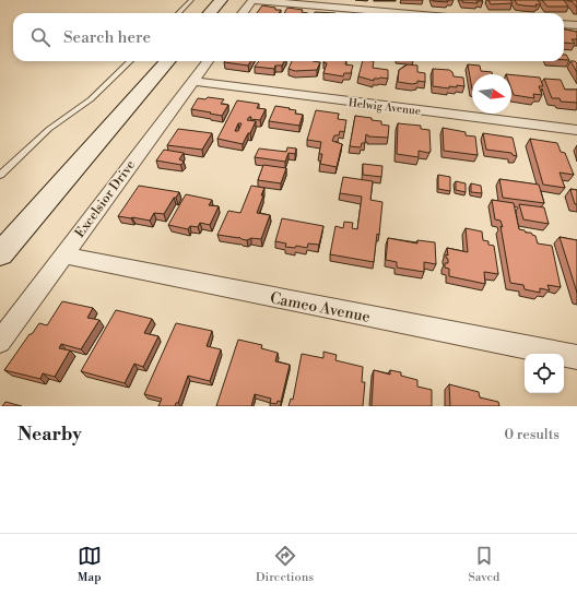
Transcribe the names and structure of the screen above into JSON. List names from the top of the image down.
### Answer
{
  "streets": {
    "street": ["Helwig Avenue", "Excelsior Drive", "Cameo Avenue"]
  },
  "crossings": [
    ["Helwig Avenue", "Excelsior Drive"],
    ["Excelsior Drive", "Cameo Avenue"]
  ],
  "north": "right",
  "page": {
    "search": "Search here",
    "heading": ["Nearby", "0 results"],
    "nav": ["Map", "Directions", "Saved"]
  }
}
